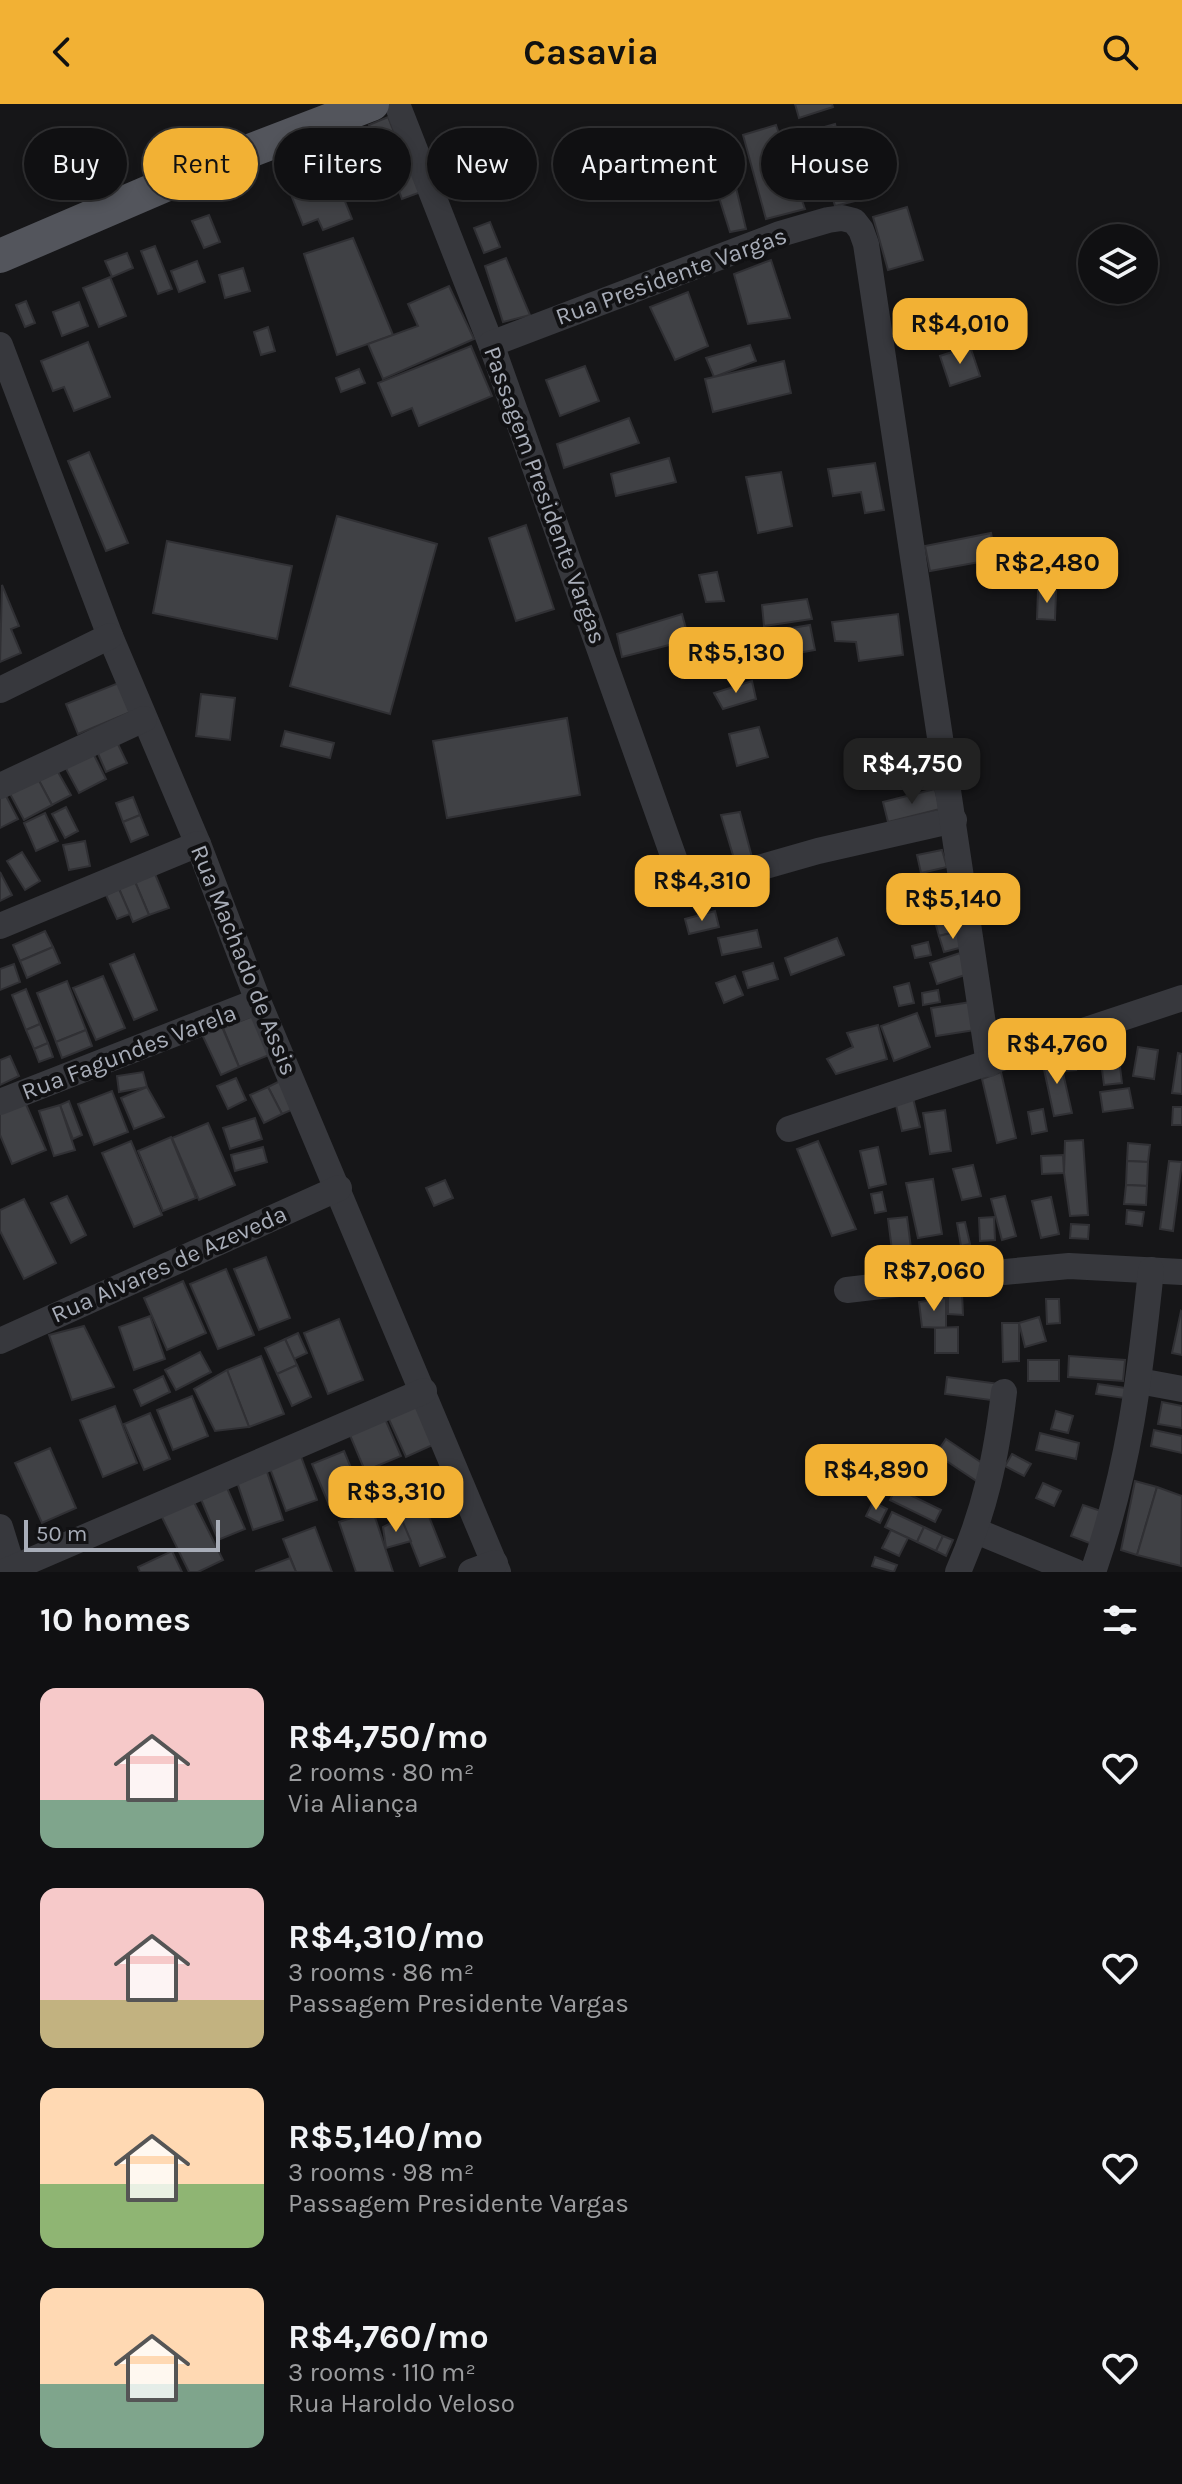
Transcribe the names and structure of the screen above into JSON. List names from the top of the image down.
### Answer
{
  "streets": {
    "street": [
      "Rua Presidente Vargas",
      "Passagem Presidente Vargas",
      "Rua Machado de Assis",
      "Rua Fagundes Varela",
      "Rua Alvares de Azeveda"
    ]
  },
  "crossings": [
    ["Rua Presidente Vargas", "Passagem Presidente Vargas"],
    ["Rua Machado de Assis", "Rua Fagundes Varela"],
    ["Rua Machado de Assis", "Rua Alvares de Azeveda"]
  ],
  "scale_bar": "50 m",
  "page": {
    "header": "Casavia",
    "chip": [
      "Buy",
      "Rent",
      "Filters",
      "New",
      "Apartment",
      "House"
    ],
    "price": [
      "R$4,010",
      "R$2,480",
      "R$5,130",
      "R$4,750",
      "R$4,310",
      "R$5,140",
      "R$4,760",
      "R$7,060",
      "R$4,890",
      "R$3,310"
    ],
    "scale": "50 m",
    "heading": "10 homes",
    "list": [
      {
        "name": "R$4,750/mo",
        "note": "2 rooms · 80 m² · Via Aliança"
      },
      {
        "name": "R$4,310/mo",
        "note": "3 rooms · 86 m² · Passagem Presidente Vargas"
      },
      {
        "name": "R$5,140/mo",
        "note": "3 rooms · 98 m² · Passagem Presidente Vargas"
      },
      {
        "name": "R$4,760/mo",
        "note": "3 rooms · 110 m² · Rua Haroldo Veloso"
      }
    ]
  }
}
